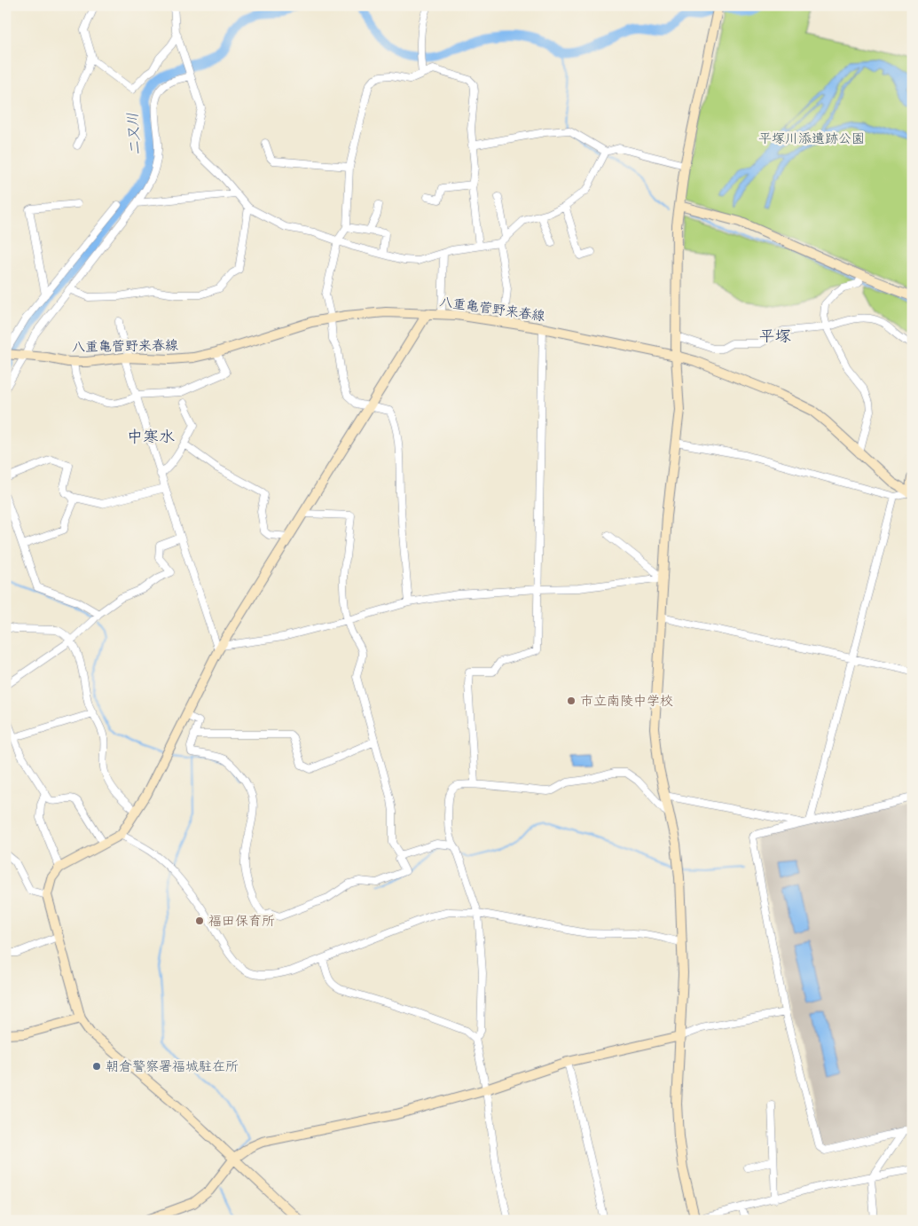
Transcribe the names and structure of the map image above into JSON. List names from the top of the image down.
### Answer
{
  "streets": {
    "street": ["八重亀菅野来春線"]
  },
  "districts": ["平塚", "中寒水"],
  "water": ["二又川"],
  "parks": ["平塚川添遺跡公園"],
  "places": ["市立南陵中学校", "福田保育所", "朝倉警察署福城駐在所"]
}
